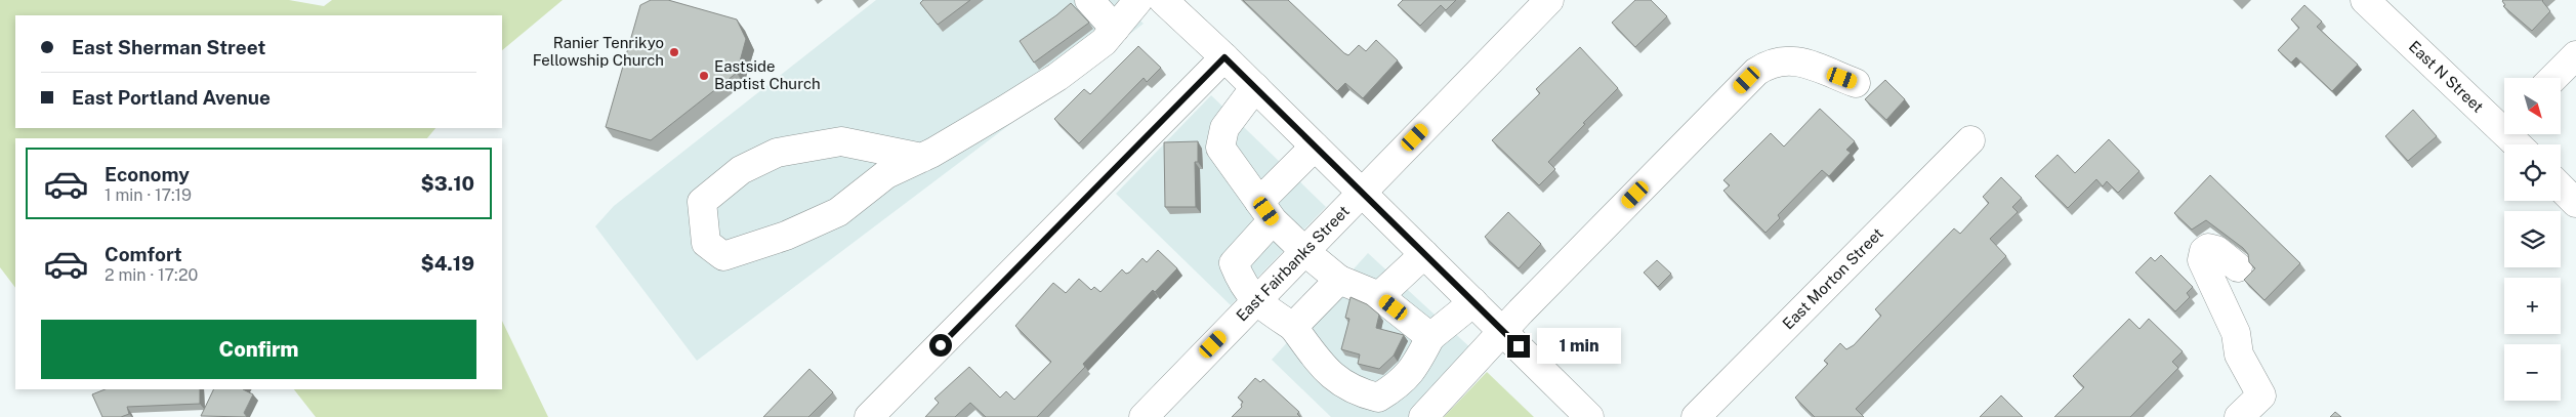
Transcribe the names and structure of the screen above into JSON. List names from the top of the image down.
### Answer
{
  "streets": {
    "street": ["East N Street", "East Fairbanks Street", "East Morton Street"]
  },
  "places": ["Ranier Tenrikyo Fellowship Church", "Eastside Baptist Church"],
  "north": "bottom right",
  "page": {
    "banner": ["East Sherman Street", "East Portland Avenue"],
    "map_buttons": ["+", "−"],
    "list": [
      {
        "name": "Economy",
        "note": "1 min · 17:19",
        "value": "$3.10"
      },
      {
        "name": "Comfort",
        "note": "2 min · 17:20",
        "value": "$4.19"
      }
    ],
    "buttons": "Confirm",
    "bubble": "1 min"
  }
}
